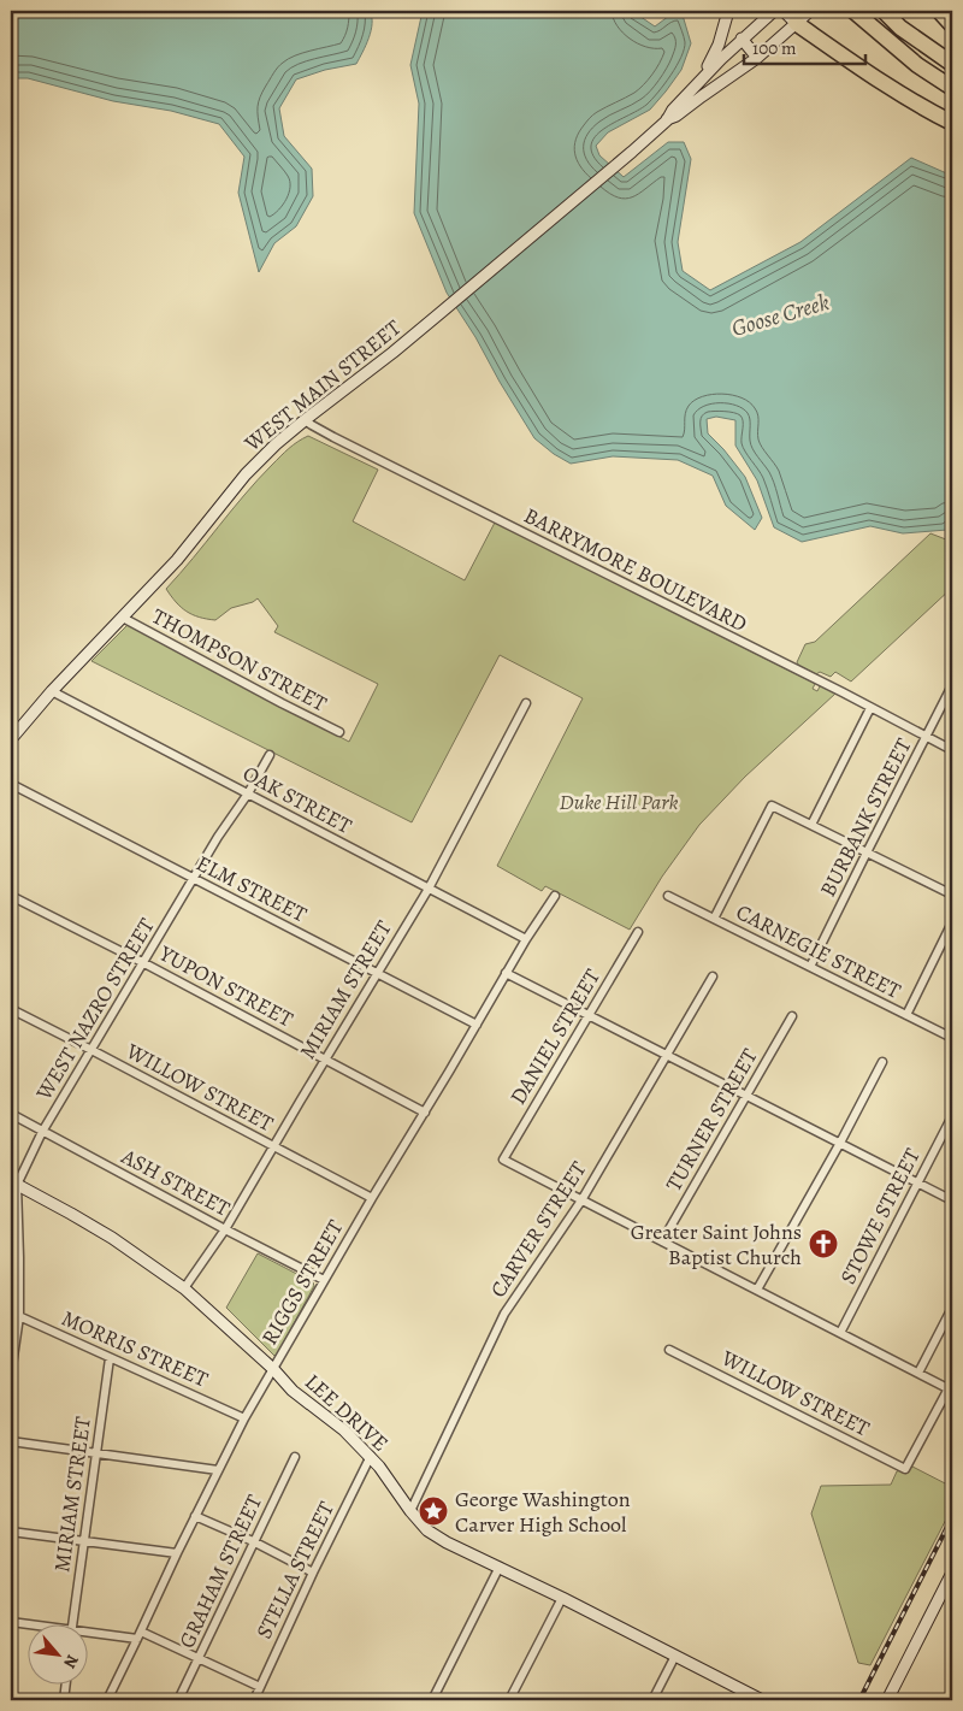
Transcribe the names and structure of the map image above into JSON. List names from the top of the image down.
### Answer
{
  "streets": {
    "main road": ["WEST MAIN STREET", "LEE DRIVE"],
    "street": [
      "BARRYMORE BOULEVARD",
      "THOMPSON STREET",
      "OAK STREET",
      "BURBANK STREET",
      "ELM STREET",
      "CARNEGIE STREET",
      "YUPON STREET",
      "MIRIAM STREET",
      "WEST NAZRO STREET",
      "DANIEL STREET",
      "WILLOW STREET",
      "TURNER STREET",
      "ASH STREET",
      "STOWE STREET",
      "CARVER STREET",
      "RIGGS STREET",
      "MORRIS STREET",
      "STELLA STREET",
      "GRAHAM STREET"
    ]
  },
  "crossings": [
    ["WEST MAIN STREET", "BARRYMORE BOULEVARD"],
    ["WEST MAIN STREET", "THOMPSON STREET"],
    ["WEST MAIN STREET", "OAK STREET"],
    ["BARRYMORE BOULEVARD", "BURBANK STREET"],
    ["OAK STREET", "MIRIAM STREET"],
    ["OAK STREET", "WEST NAZRO STREET"],
    ["OAK STREET", "RIGGS STREET"],
    ["BURBANK STREET", "CARNEGIE STREET"],
    ["ELM STREET", "MIRIAM STREET"],
    ["ELM STREET", "WEST NAZRO STREET"],
    ["ELM STREET", "RIGGS STREET"],
    ["YUPON STREET", "MIRIAM STREET"],
    ["YUPON STREET", "WEST NAZRO STREET"],
    ["YUPON STREET", "RIGGS STREET"],
    ["MIRIAM STREET", "WILLOW STREET"],
    ["MIRIAM STREET", "ASH STREET"],
    ["MIRIAM STREET", "MORRIS STREET"],
    ["MIRIAM STREET", "LEE DRIVE"],
    ["WEST NAZRO STREET", "WILLOW STREET"],
    ["WEST NAZRO STREET", "ASH STREET"],
    ["WEST NAZRO STREET", "MORRIS STREET"],
    ["WEST NAZRO STREET", "LEE DRIVE"],
    ["DANIEL STREET", "CARVER STREET"],
    ["WILLOW STREET", "RIGGS STREET"],
    ["ASH STREET", "RIGGS STREET"],
    ["CARVER STREET", "LEE DRIVE"],
    ["RIGGS STREET", "MORRIS STREET"],
    ["RIGGS STREET", "LEE DRIVE"],
    ["LEE DRIVE", "STELLA STREET"]
  ],
  "water": ["Goose Creek"],
  "parks": ["Duke Hill Park"],
  "places": {
    "church": ["Greater Saint Johns Baptist Church"],
    "place": ["George Washington Carver High School"]
  },
  "scale_bar": "100 m",
  "north": "bottom right"
}
